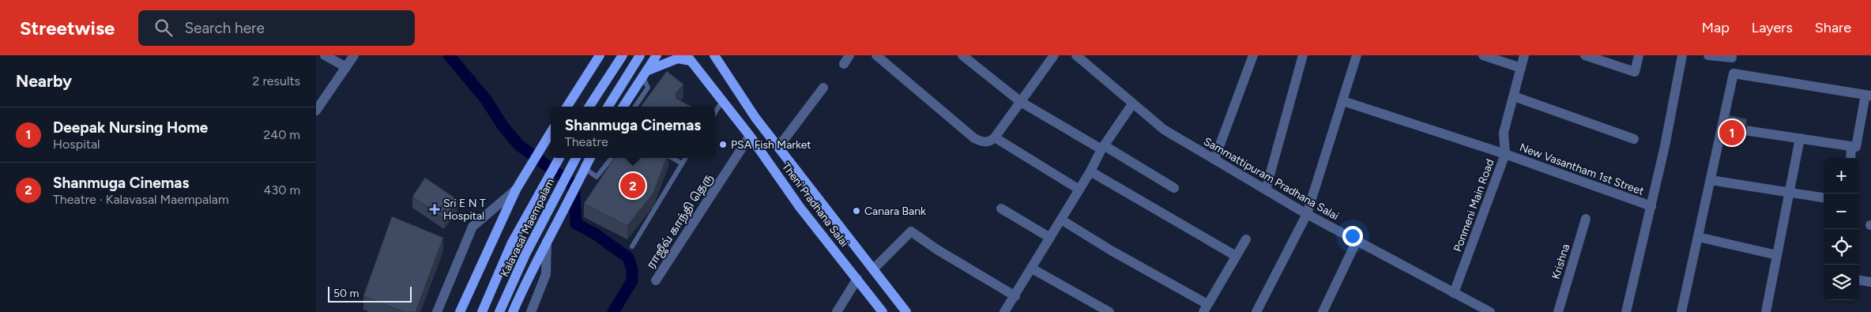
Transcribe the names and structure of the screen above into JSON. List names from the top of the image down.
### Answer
{
  "streets": {
    "main road": ["Theni Pradhana Salai", "Kalavasal Maempalam"],
    "street": [
      "New Vasantham 1st Street",
      "Sammattipuram Pradhana Salai",
      "Ponmeni Main Road",
      "ராஜீவ் காந்தி தெரு",
      "Krishna"
    ]
  },
  "crossings": [
    ["New Vasantham 1st Street", "Ponmeni Main Road"],
    ["Sammattipuram Pradhana Salai", "Ponmeni Main Road"],
    ["Theni Pradhana Salai", "ராஜீவ் காந்தி தெரு"]
  ],
  "places": {
    "other": ["PSA Fish Market", "Canara Bank"],
    "health": ["Sri E N T Hospital"]
  },
  "scale_bar": "50 m",
  "page": {
    "header": "Streetwise",
    "search": "Search here",
    "nav": ["Map", "Layers", "Share"],
    "heading": ["Nearby", "2 results"],
    "list": [
      {
        "mark": "1",
        "name": "Deepak Nursing Home",
        "note": "Hospital",
        "value": "240 m"
      },
      {
        "mark": "2",
        "name": "Shanmuga Cinemas",
        "note": "Theatre · Kalavasal Maempalam",
        "value": "430 m"
      }
    ],
    "popup": ["Shanmuga Cinemas", "Theatre"],
    "pins": ["1", "2"],
    "map_buttons": ["+", "−"],
    "scale": "50 m"
  }
}
